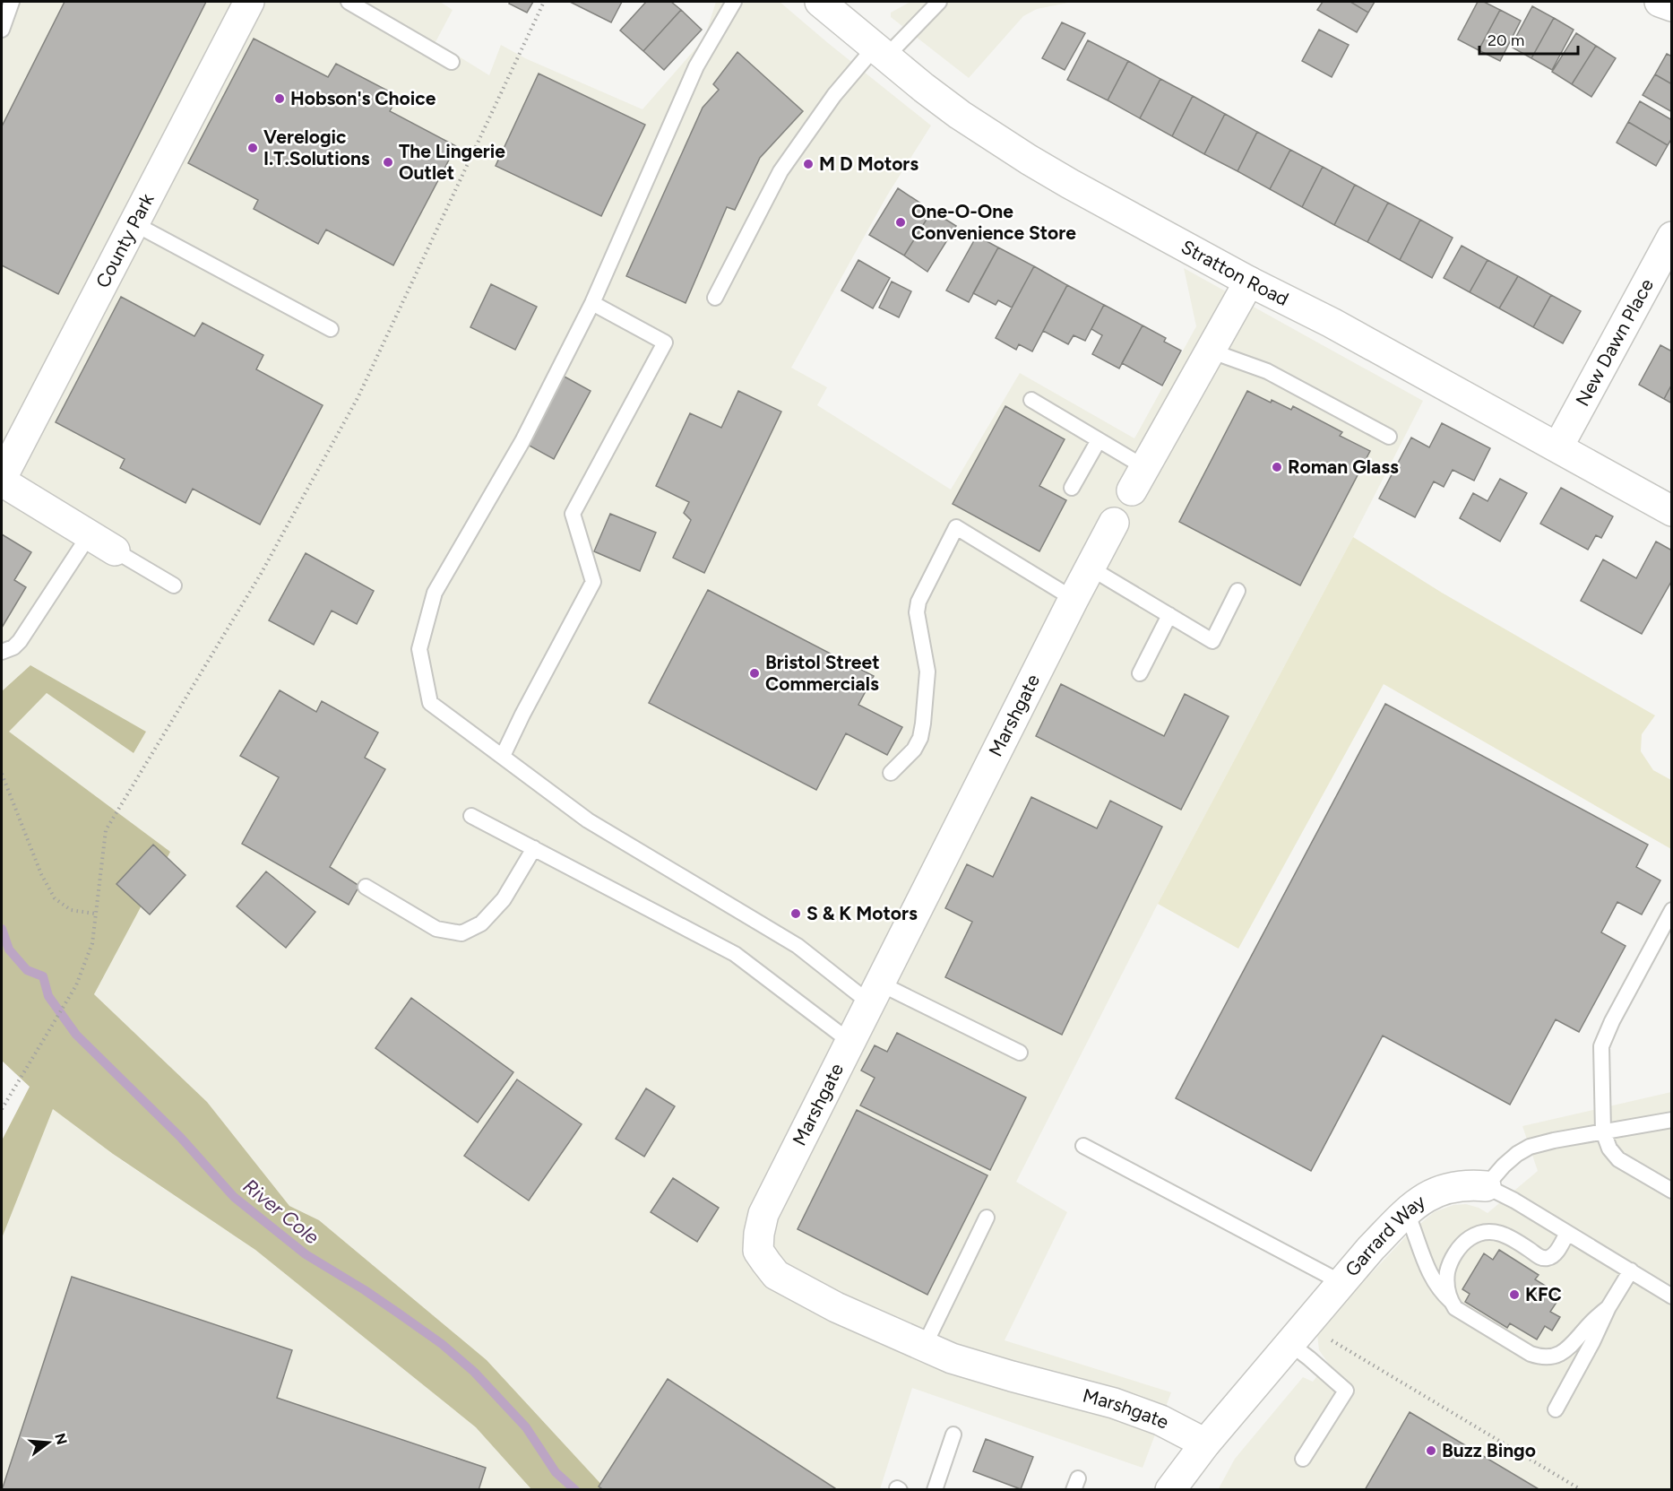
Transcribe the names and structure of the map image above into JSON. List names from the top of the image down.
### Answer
{
  "streets": {
    "street": [
      "County Park",
      "Stratton Road",
      "New Dawn Place",
      "Marshgate",
      "Garrard Way"
    ]
  },
  "crossings": [
    ["Stratton Road", "New Dawn Place"],
    ["Marshgate", "Garrard Way"]
  ],
  "water": ["River Cole"],
  "places": [
    "Hobson's Choice",
    "Verelogic I.T.Solutions",
    "The Lingerie Outlet",
    "M D Motors",
    "One-O-One Convenience Store",
    "Roman Glass",
    "Bristol Street Commercials",
    "S & K Motors",
    "KFC",
    "Buzz Bingo"
  ],
  "scale_bar": "20 m",
  "north": "right"
}
